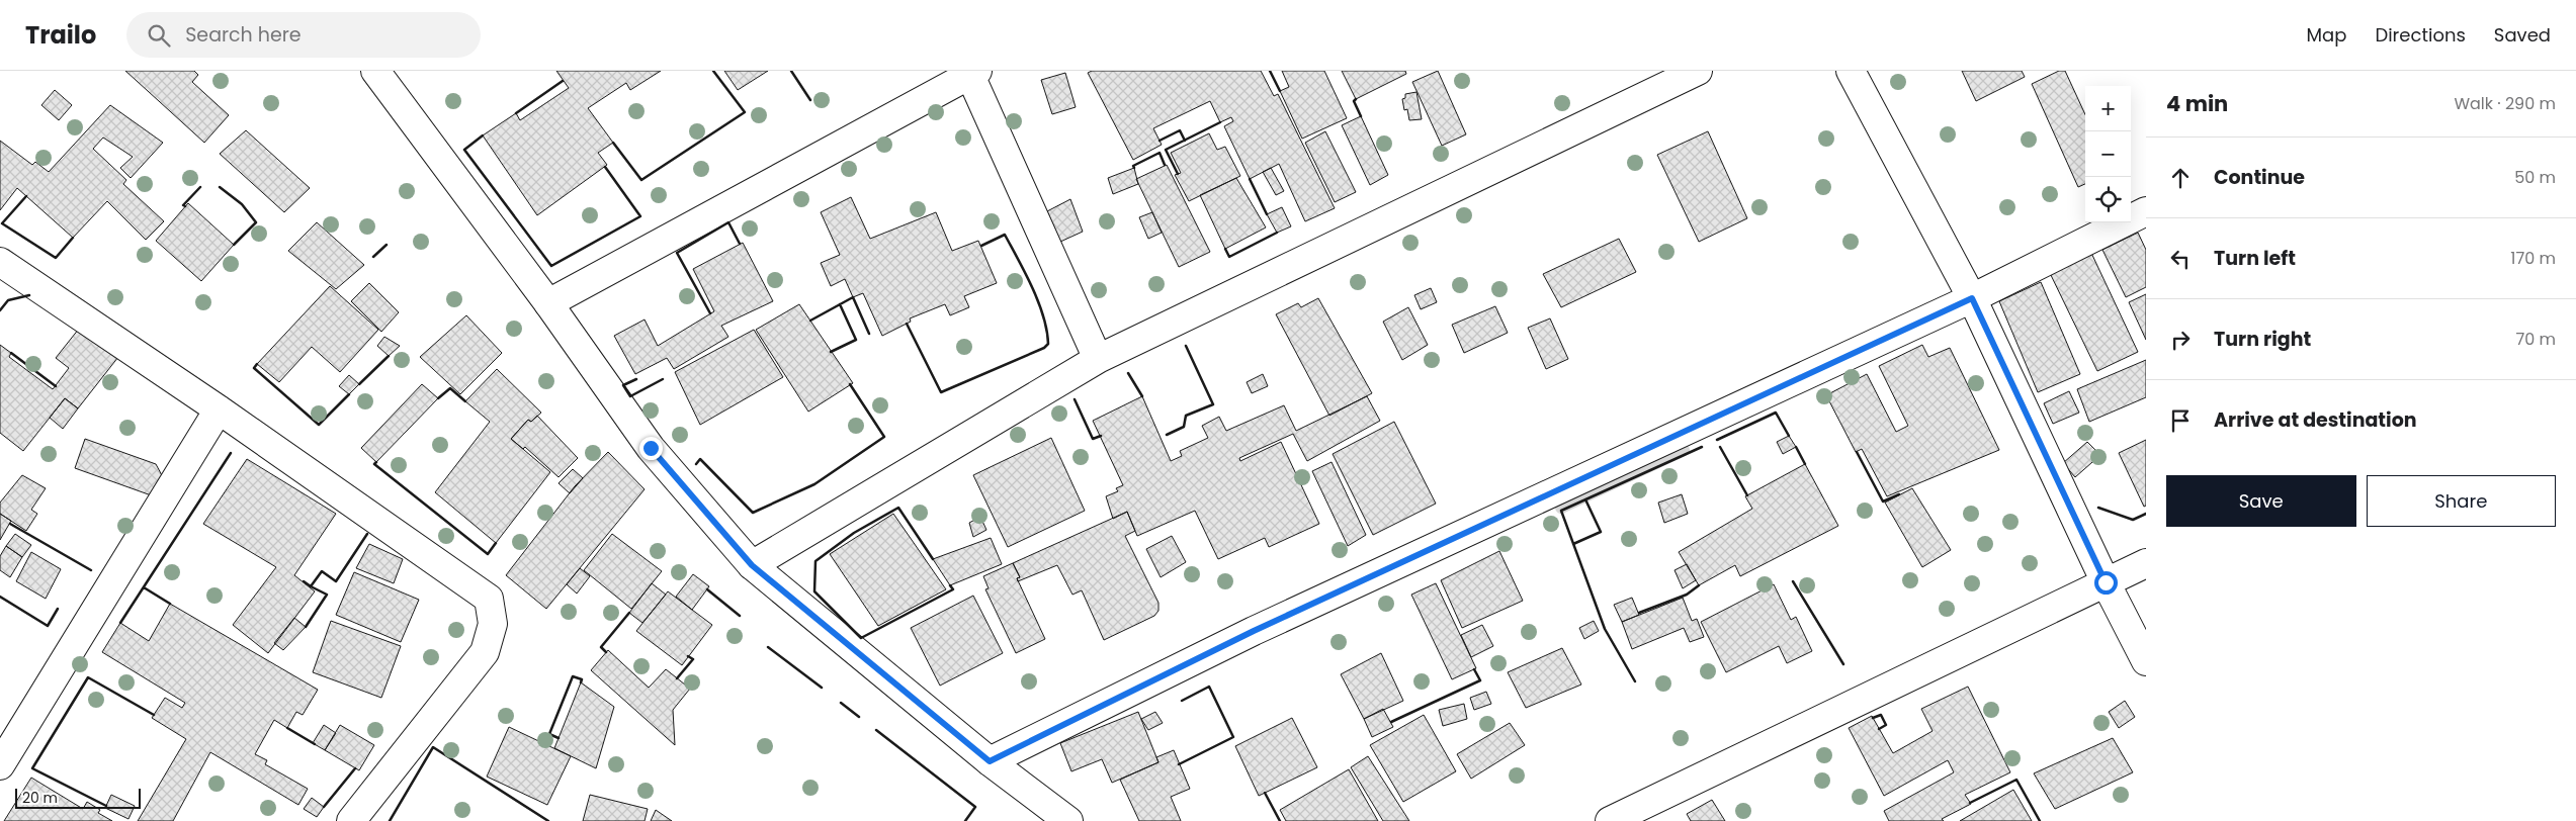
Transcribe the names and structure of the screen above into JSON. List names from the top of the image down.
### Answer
{
  "scale_bar": "20 m",
  "page": {
    "header": "Trailo",
    "search": "Search here",
    "nav": ["Map", "Directions", "Saved"],
    "heading": ["4 min", "Walk · 290 m"],
    "map_buttons": ["+", "−"],
    "list": [
      ["Continue", "50 m"],
      ["Turn left", "170 m"],
      ["Turn right", "70 m"],
      "Arrive at destination"
    ],
    "buttons": ["Save", "Share"],
    "scale": "20 m"
  }
}
